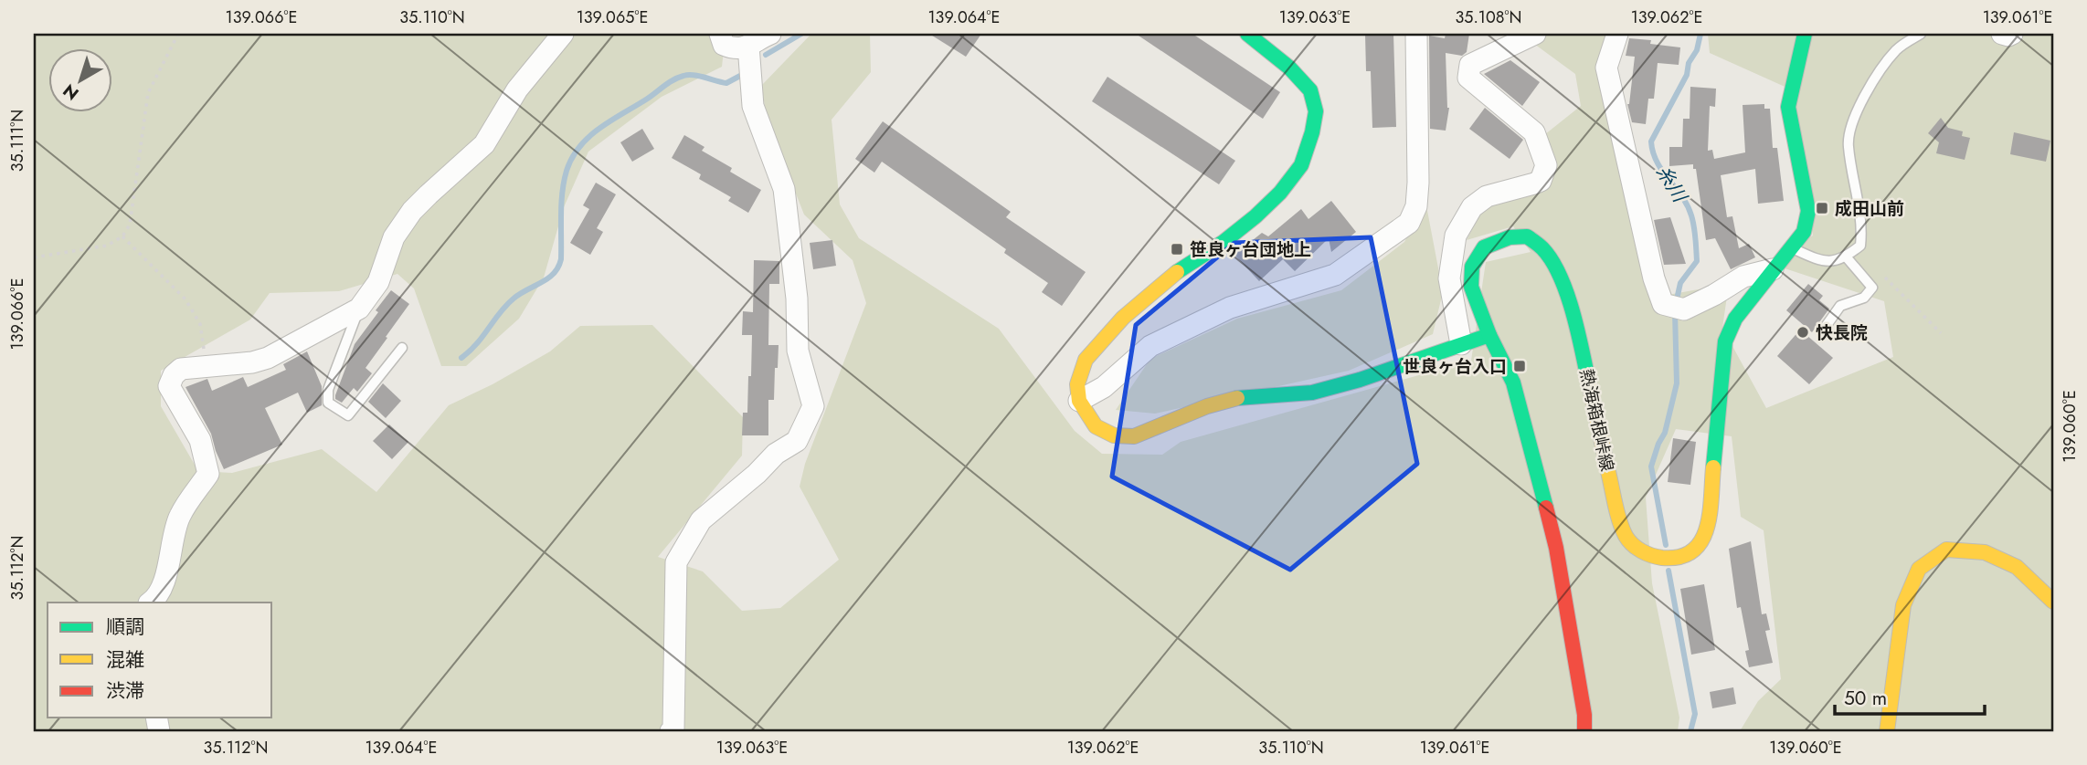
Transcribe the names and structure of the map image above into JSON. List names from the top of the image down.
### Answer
{
  "streets": {
    "main road": ["熱海箱根峠線"]
  },
  "water": ["糸川"],
  "places": {
    "transit": ["成田山前", "笹良ヶ台団地上", "世良ヶ台入口"],
    "other": ["快長院"]
  },
  "legend": ["順調", "混雑", "渋滞"],
  "scale_bar": "50 m",
  "north": "bottom left",
  "coordinates": [
    "139.066°E",
    "35.110°N",
    "139.065°E",
    "139.064°E",
    "139.063°E",
    "35.108°N",
    "139.062°E",
    "139.061°E",
    "35.111°N",
    "139.060°E",
    "35.112°N"
  ]
}
